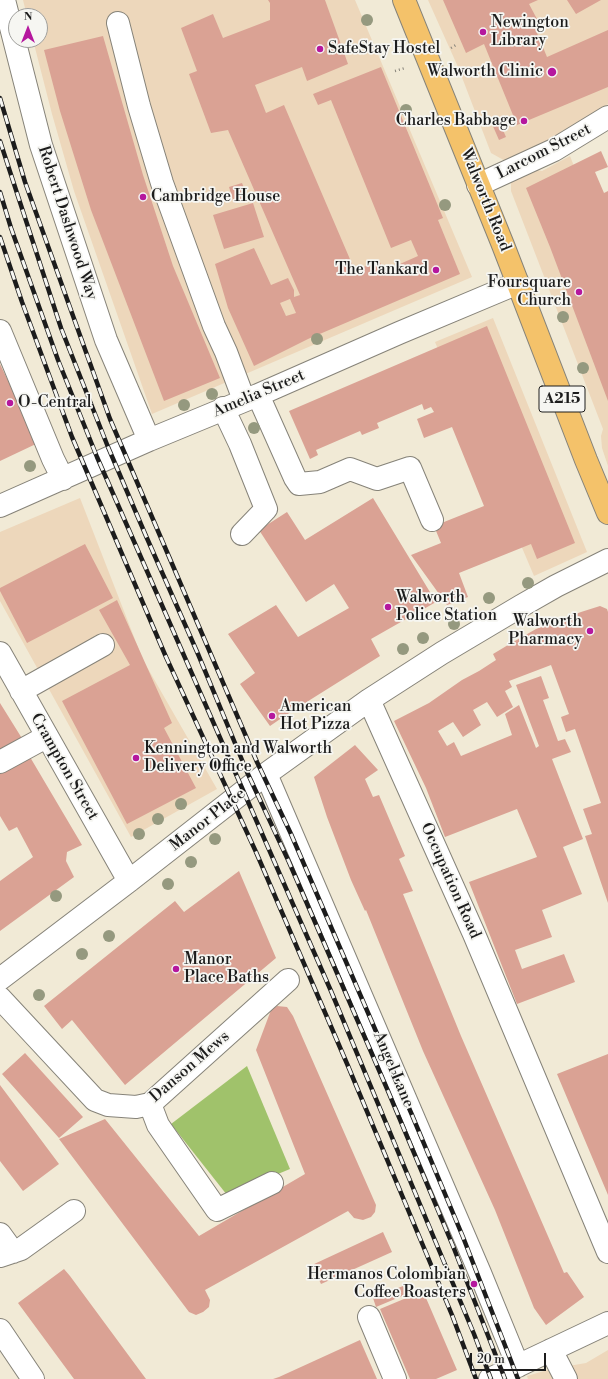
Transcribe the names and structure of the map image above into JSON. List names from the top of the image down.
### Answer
{
  "streets": {
    "main road": ["Walworth Road", "A215"],
    "street": [
      "Larcom Street",
      "Robert Dashwood Way",
      "Amelia Street",
      "Crampton Street",
      "Manor Place",
      "Occupation Road",
      "Danson Mews",
      "Angel Lane"
    ]
  },
  "crossings": [
    ["Larcom Street", "Walworth Road"],
    ["Walworth Road", "Amelia Street"],
    ["Robert Dashwood Way", "Amelia Street"],
    ["Crampton Street", "Manor Place"],
    ["Manor Place", "Occupation Road"],
    ["Manor Place", "Angel Lane"]
  ],
  "places": [
    "Newington Library",
    "SafeStay Hostel",
    "Walworth Clinic",
    "Charles Babbage",
    "Cambridge House",
    "The Tankard",
    "Foursquare Church",
    "O-Central",
    "Walworth Police Station",
    "Walworth Pharmacy",
    "American Hot Pizza",
    "Kennington and Walworth Delivery Office",
    "Manor Place Baths",
    "Hermanos Colombian Coffee Roasters"
  ],
  "scale_bar": "20 m",
  "north": "top"
}
